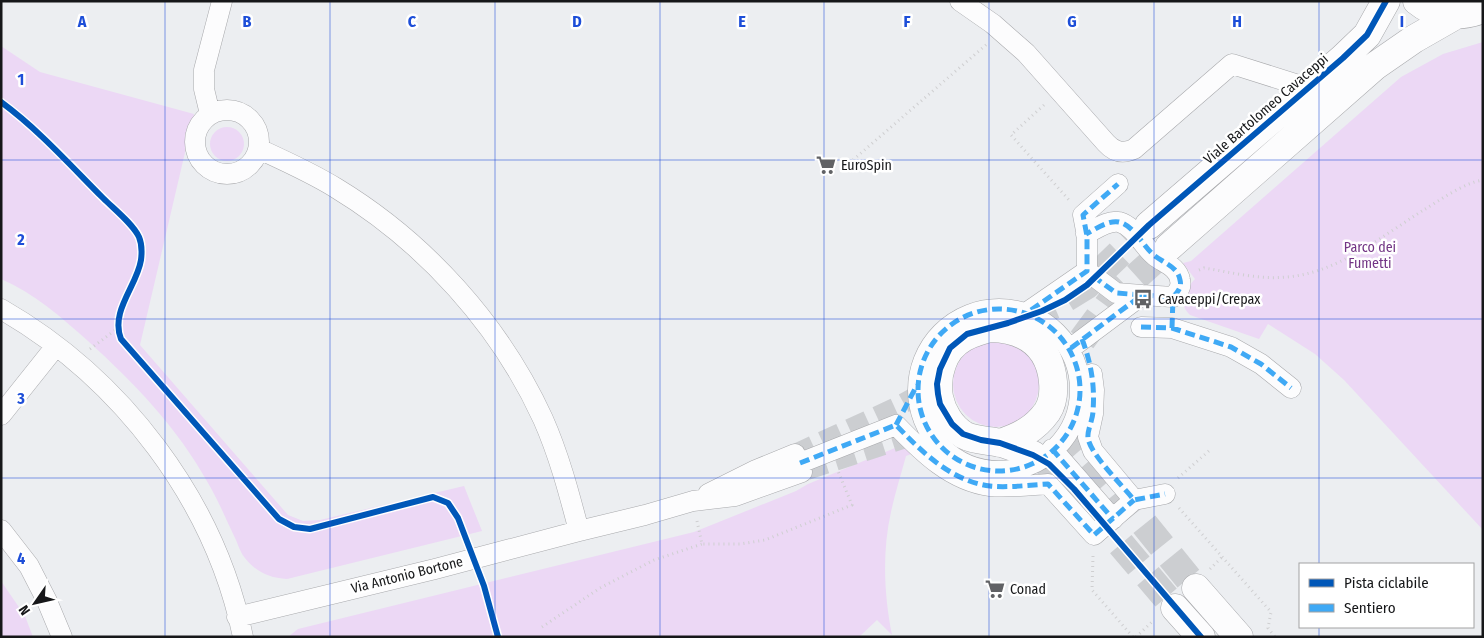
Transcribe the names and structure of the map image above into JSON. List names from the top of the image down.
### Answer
{
  "streets": {
    "street": ["Viale Bartolomeo Cavaceppi", "Via Antonio Bortone"]
  },
  "parks": ["Parco dei Fumetti"],
  "places": {
    "supermarket": ["EuroSpin", "Conad"],
    "bus stop": ["Cavaceppi/Crepax"]
  },
  "legend": ["Pista ciclabile", "Sentiero"],
  "north": "bottom left",
  "grid": {
    "columns": [
      "A",
      "B",
      "C",
      "D",
      "E",
      "F",
      "G",
      "H",
      "I"
    ],
    "rows": [
      "1",
      "2",
      "3",
      "4"
    ]
  }
}
